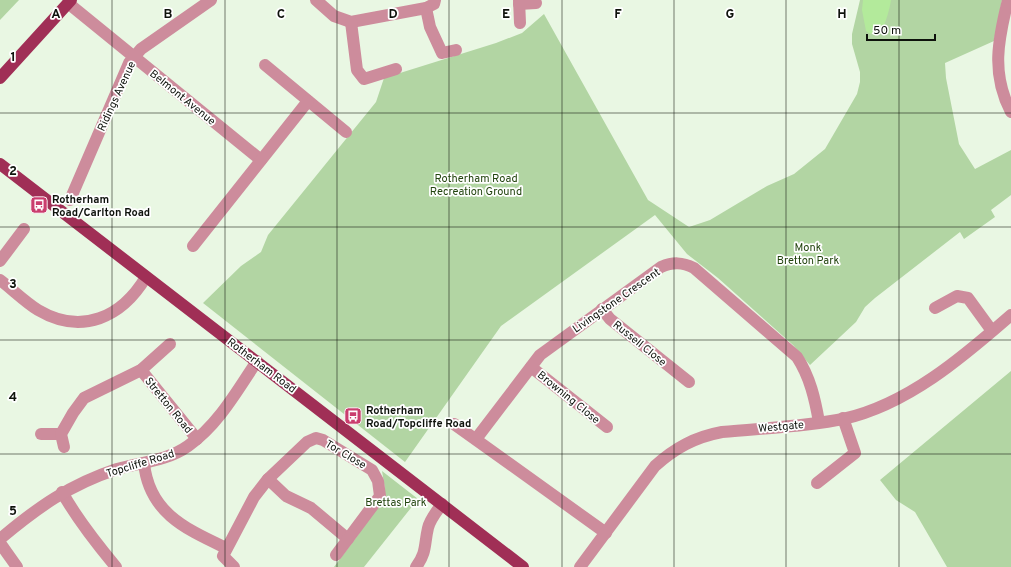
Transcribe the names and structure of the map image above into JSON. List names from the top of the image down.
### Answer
{
  "streets": {
    "main road": ["Rotherham Road"],
    "street": [
      "Ridings Avenue",
      "Belmont Avenue",
      "Livingstone Crescent",
      "Russell Close",
      "Browning Close",
      "Stretton Road",
      "Westgate",
      "Tor Close",
      "Topcliffe Road"
    ]
  },
  "crossings": [
    ["Ridings Avenue", "Belmont Avenue"],
    ["Livingstone Crescent", "Russell Close"],
    ["Livingstone Crescent", "Browning Close"],
    ["Livingstone Crescent", "Westgate"],
    ["Rotherham Road", "Topcliffe Road"],
    ["Stretton Road", "Topcliffe Road"]
  ],
  "parks": ["Rotherham Road Recreation Ground", "Monk Bretton Park", "Brettas Park"],
  "places": {
    "bus stop": ["Rotherham Road/Carlton Road", "Rotherham Road/Topcliffe Road"]
  },
  "scale_bar": "50 m",
  "grid": {
    "columns": [
      "A",
      "B",
      "C",
      "D",
      "E",
      "F",
      "G",
      "H"
    ],
    "rows": [
      "1",
      "2",
      "3",
      "4",
      "5"
    ]
  }
}
